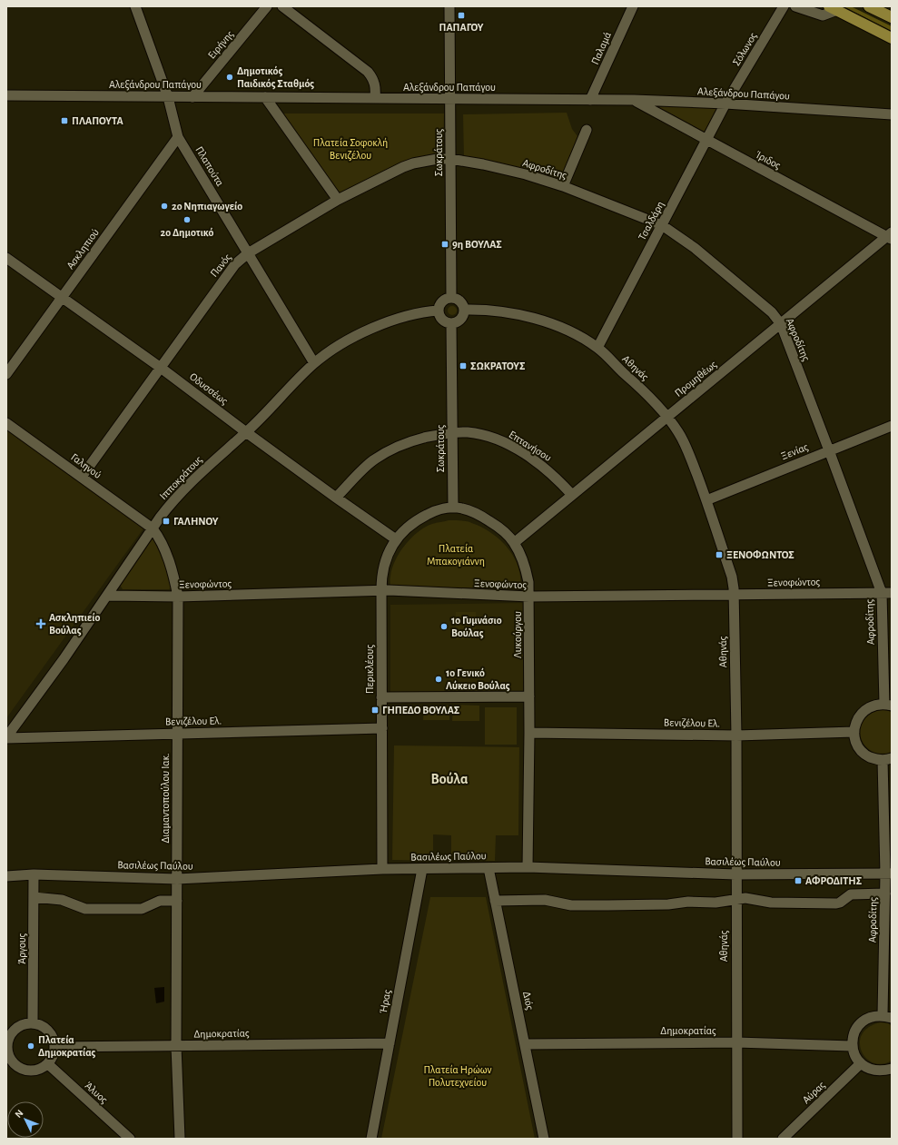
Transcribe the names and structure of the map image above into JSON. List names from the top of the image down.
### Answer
{
  "streets": {
    "street": [
      "Ειρήνης",
      "Παλαμά",
      "Σόλωνος",
      "Αλεξάνδρου Παπάγου",
      "Σωκράτους",
      "Ίριδος",
      "Πλαπούτα",
      "Αφροδίτης",
      "Τσαλδάρη",
      "Ασκληπιού",
      "Πανός",
      "Αθηνάς",
      "Προμηθέως",
      "Οδυσσέως",
      "Επτανήσου",
      "Ξενίας",
      "Γαληνού",
      "Ιπποκράτους",
      "Ξενοφώντος",
      "Λυκούργου",
      "Περικλέους",
      "Βενιζέλου Ελ.",
      "Διαμαντοπούλου Ιακ.",
      "Βασιλέως Παύλου",
      "Άργους",
      "Διός",
      "Ήρας",
      "Δημοκρατίας",
      "Άλυος",
      "Αύρας"
    ]
  },
  "crossings": [
    ["Ειρήνης", "Αλεξάνδρου Παπάγου"],
    ["Παλαμά", "Αλεξάνδρου Παπάγου"],
    ["Σόλωνος", "Αλεξάνδρου Παπάγου"],
    ["Σόλωνος", "Τσαλδάρη"],
    ["Αλεξάνδρου Παπάγου", "Σωκράτους"],
    ["Αλεξάνδρου Παπάγου", "Ίριδος"],
    ["Αλεξάνδρου Παπάγου", "Πλαπούτα"],
    ["Αλεξάνδρου Παπάγου", "Τσαλδάρη"],
    ["Σωκράτους", "Αφροδίτης"],
    ["Σωκράτους", "Πανός"],
    ["Σωκράτους", "Αθηνάς"],
    ["Σωκράτους", "Επτανήσου"],
    ["Σωκράτους", "Ιπποκράτους"],
    ["Σωκράτους", "Λυκούργου"],
    ["Σωκράτους", "Περικλέους"],
    ["Ίριδος", "Τσαλδάρη"],
    ["Ίριδος", "Προμηθέως"],
    ["Πλαπούτα", "Ασκληπιού"],
    ["Πλαπούτα", "Πανός"],
    ["Πλαπούτα", "Ιπποκράτους"],
    ["Αφροδίτης", "Τσαλδάρη"],
    ["Αφροδίτης", "Πανός"],
    ["Αφροδίτης", "Προμηθέως"],
    ["Αφροδίτης", "Ξενίας"],
    ["Αφροδίτης", "Ξενοφώντος"],
    ["Αφροδίτης", "Βασιλέως Παύλου"],
    ["Τσαλδάρη", "Αθηνάς"],
    ["Ασκληπιού", "Οδυσσέως"],
    ["Πανός", "Οδυσσέως"],
    ["Πανός", "Γαληνού"],
    ["Αθηνάς", "Προμηθέως"],
    ["Αθηνάς", "Ξενίας"],
    ["Αθηνάς", "Ιπποκράτους"],
    ["Αθηνάς", "Ξενοφώντος"],
    ["Αθηνάς", "Βενιζέλου Ελ."],
    ["Αθηνάς", "Βασιλέως Παύλου"],
    ["Αθηνάς", "Δημοκρατίας"],
    ["Προμηθέως", "Επτανήσου"],
    ["Προμηθέως", "Λυκούργου"],
    ["Οδυσσέως", "Επτανήσου"],
    ["Οδυσσέως", "Ιπποκράτους"],
    ["Οδυσσέως", "Περικλέους"],
    ["Γαληνού", "Ιπποκράτους"],
    ["Γαληνού", "Διαμαντοπούλου Ιακ."],
    ["Ιπποκράτους", "Ξενοφώντος"],
    ["Ιπποκράτους", "Βενιζέλου Ελ."],
    ["Ιπποκράτους", "Διαμαντοπούλου Ιακ."],
    ["Ξενοφώντος", "Λυκούργου"],
    ["Ξενοφώντος", "Περικλέους"],
    ["Ξενοφώντος", "Διαμαντοπούλου Ιακ."],
    ["Λυκούργου", "Περικλέους"],
    ["Λυκούργου", "Βενιζέλου Ελ."],
    ["Λυκούργου", "Βασιλέως Παύλου"],
    ["Περικλέους", "Βενιζέλου Ελ."],
    ["Περικλέους", "Βασιλέως Παύλου"],
    ["Βενιζέλου Ελ.", "Διαμαντοπούλου Ιακ."],
    ["Διαμαντοπούλου Ιακ.", "Βασιλέως Παύλου"],
    ["Διαμαντοπούλου Ιακ.", "Δημοκρατίας"],
    ["Βασιλέως Παύλου", "Άργους"],
    ["Βασιλέως Παύλου", "Διός"],
    ["Βασιλέως Παύλου", "Ήρας"],
    ["Άργους", "Δημοκρατίας"],
    ["Άργους", "Άλυος"],
    ["Διός", "Δημοκρατίας"],
    ["Ήρας", "Δημοκρατίας"],
    ["Δημοκρατίας", "Άλυος"]
  ],
  "districts": ["Βούλα"],
  "parks": ["Πλατεία Σοφοκλή Βενιζέλου", "Πλατεία Μπακογιάννη", "Πλατεία Ηρώων Πολυτεχνείου"],
  "places": {
    "transit": [
      "ΠΑΠΑΓΟΥ",
      "ΠΛΑΠΟΥΤΑ",
      "9η ΒΟΥΛΑΣ",
      "ΣΩΚΡΑΤΟΥΣ",
      "ΓΑΛΗΝΟΥ",
      "ΞΕΝΟΦΩΝΤΟΣ",
      "ΓΗΠΕΔΟ ΒΟΥΛΑΣ",
      "ΑΦΡΟΔΙΤΗΣ"
    ],
    "other": [
      "Δημοτικός Παιδικός Σταθμός",
      "2ο Νηπιαγωγείο",
      "2ο Δημοτικό",
      "1ο Γυμνάσιο Βούλας",
      "1ο Γενικό Λύκειο Βούλας",
      "Πλατεία Δημοκρατίας"
    ],
    "health": ["Ασκληπιείο Βούλας"]
  },
  "north": "top left"
}
